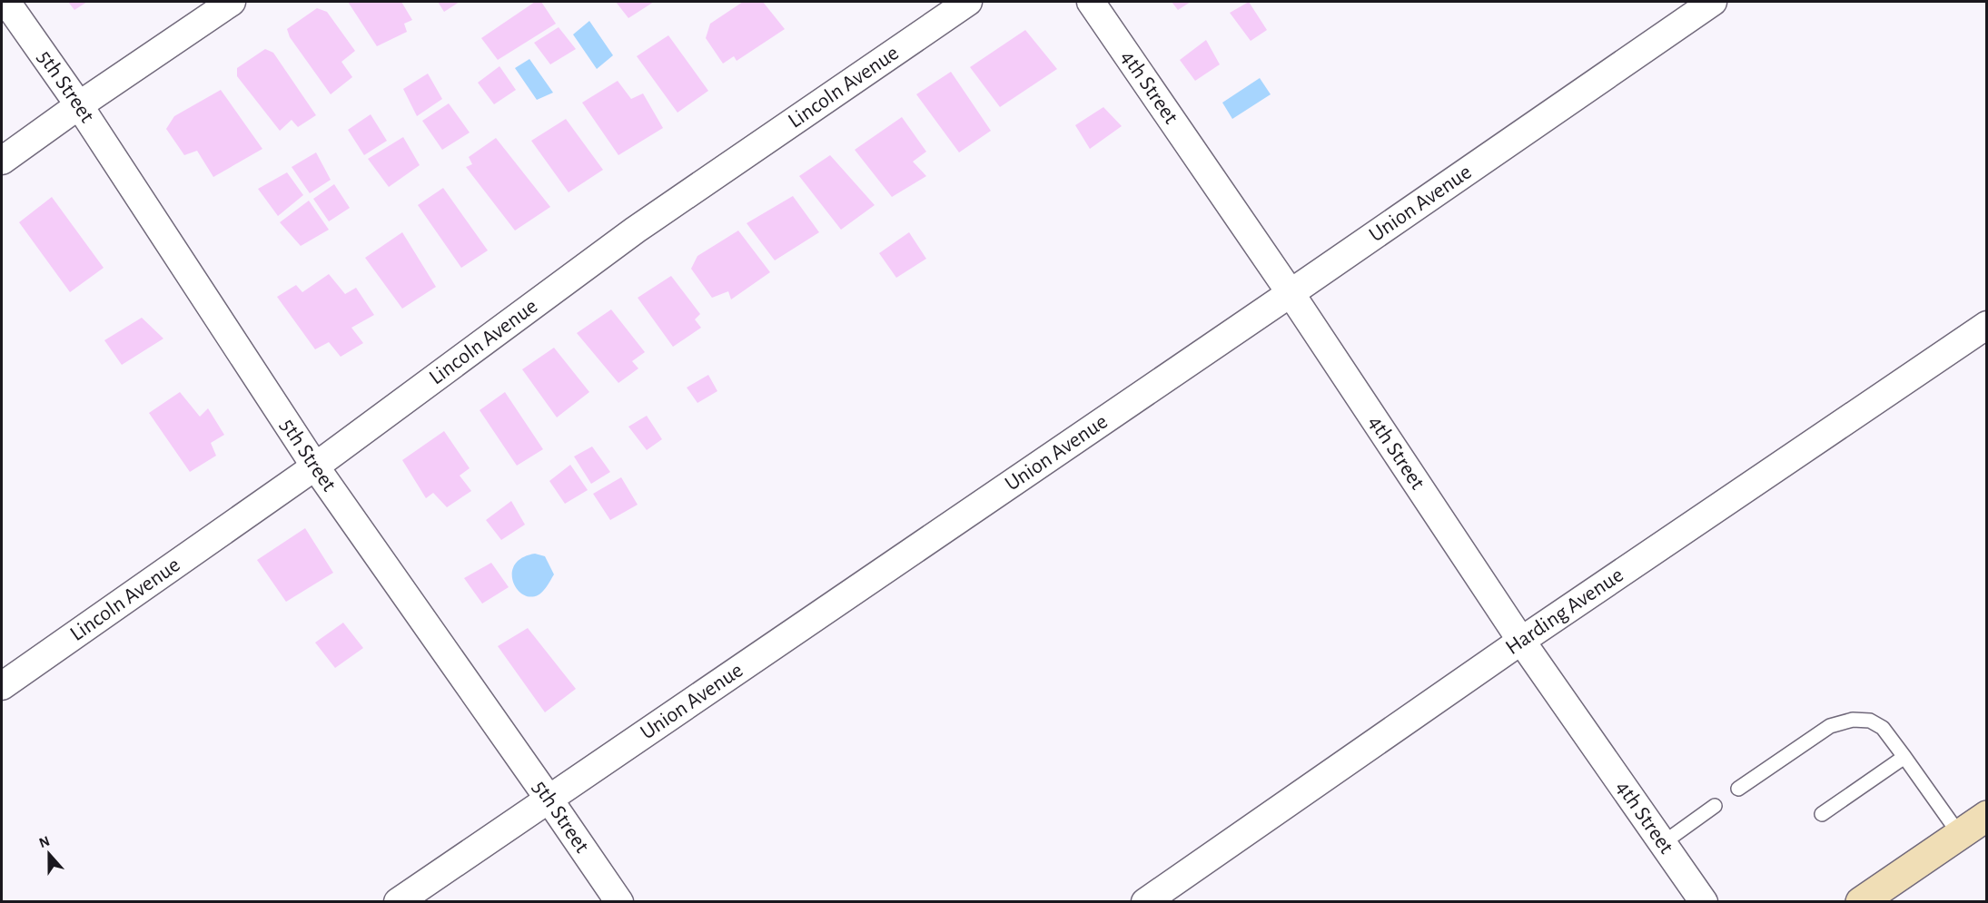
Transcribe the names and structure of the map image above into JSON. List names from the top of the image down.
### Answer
{
  "streets": {
    "street": [
      "5th Street",
      "Lincoln Avenue",
      "4th Street",
      "Union Avenue",
      "Harding Avenue"
    ]
  },
  "crossings": [
    ["5th Street", "Lincoln Avenue"],
    ["5th Street", "Union Avenue"],
    ["4th Street", "Union Avenue"],
    ["4th Street", "Harding Avenue"]
  ],
  "north": "top"
}
